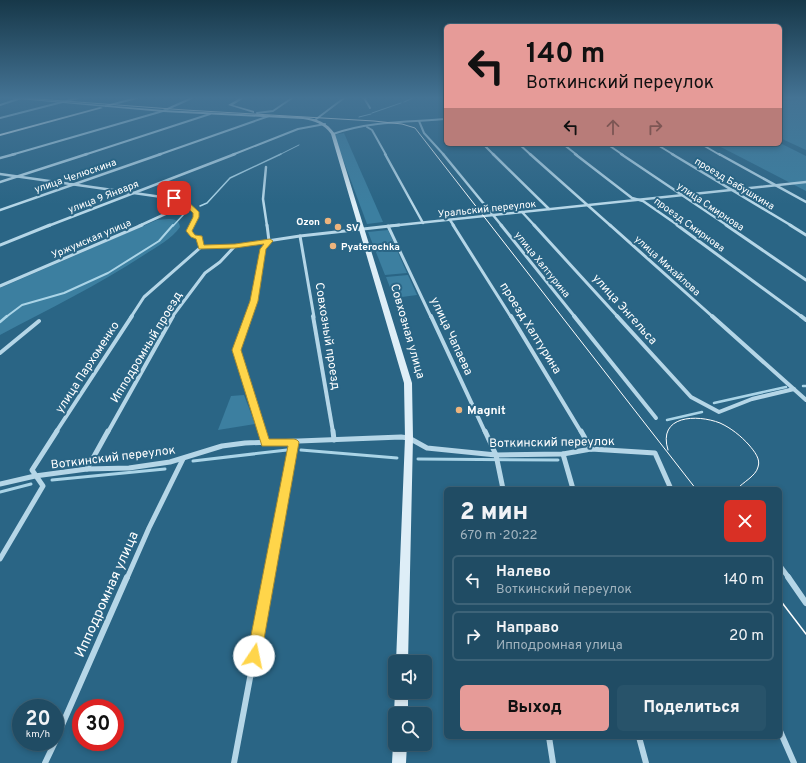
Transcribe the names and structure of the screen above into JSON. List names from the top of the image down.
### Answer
{
  "streets": {
    "street": [
      "улица Челюскина",
      "проезд Бабушкина",
      "улица 9 Января",
      "улица Смирнова",
      "Уральский переулок",
      "проезд Смирнова",
      "Уржумская улица",
      "улица Халтурина",
      "улица Михайлова",
      "улица Энгельса",
      "проезд Халтурина",
      "Совхозная улица",
      "Совхозный проезд",
      "улица Чапаева",
      "Ипподромный проезд",
      "улица Пархоменко",
      "Воткинский переулок",
      "Ипподромная улица"
    ]
  },
  "crossings": [
    ["проезд Бабушкина", "Уральский переулок"],
    ["улица Смирнова", "Уральский переулок"],
    ["Уральский переулок", "проезд Смирнова"],
    ["Уральский переулок", "улица Халтурина"],
    ["Уральский переулок", "улица Михайлова"],
    ["Уральский переулок", "улица Энгельса"],
    ["Уральский переулок", "проезд Халтурина"],
    ["Уральский переулок", "Совхозная улица"],
    ["Уральский переулок", "Совхозный проезд"],
    ["Уральский переулок", "улица Чапаева"],
    ["Уральский переулок", "Ипподромный проезд"],
    ["Уральский переулок", "улица Пархоменко"],
    ["улица Михайлова", "улица Энгельса"],
    ["проезд Халтурина", "Воткинский переулок"],
    ["Совхозная улица", "Воткинский переулок"],
    ["Совхозный проезд", "Воткинский переулок"],
    ["улица Чапаева", "Воткинский переулок"],
    ["Ипподромный проезд", "Воткинский переулок"],
    ["улица Пархоменко", "Воткинский переулок"],
    ["Воткинский переулок", "Ипподромная улица"]
  ],
  "places": [
    "Ozon",
    "SV",
    "Pyaterochka",
    "Magnit"
  ],
  "page": {
    "turn": ["140 m", "Воткинский переулок"],
    "heading": ["2 мин", "670 m · 20:22"],
    "list": [
      {
        "name": "Налево",
        "note": "Воткинский переулок",
        "value": "140 m"
      },
      {
        "name": "Направо",
        "note": "Ипподромная улица",
        "value": "20 m"
      }
    ],
    "buttons": ["Выход", "Поделиться"],
    "speed": "20 km/h",
    "limit": "30"
  }
}
